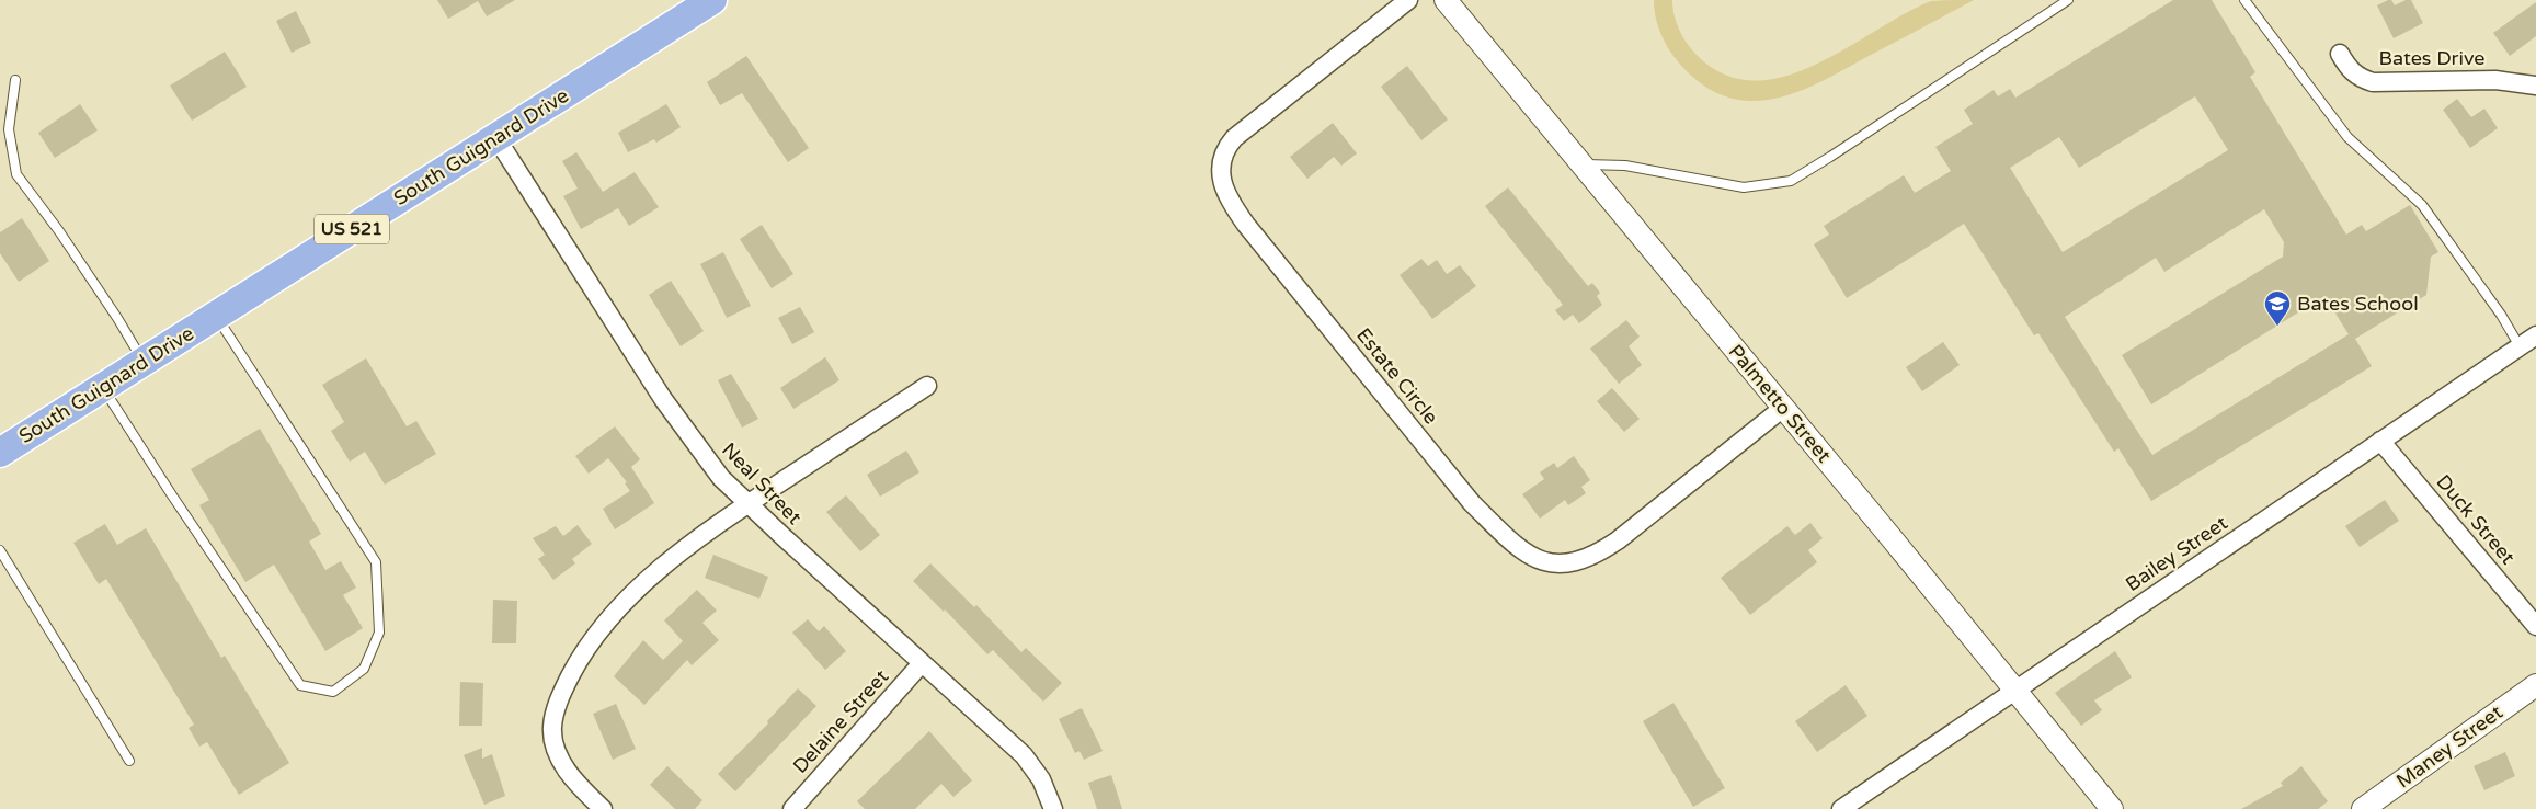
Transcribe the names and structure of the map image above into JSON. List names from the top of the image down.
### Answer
{
  "streets": {
    "highway": ["South Guignard Drive", "US 521"],
    "street": [
      "Bates Drive",
      "Estate Circle",
      "Palmetto Street",
      "Neal Street",
      "Duck Street",
      "Bailey Street",
      "Delaine Street",
      "Maney Street"
    ]
  },
  "crossings": [
    ["South Guignard Drive", "Neal Street"],
    ["Estate Circle", "Palmetto Street"],
    ["Palmetto Street", "Bailey Street"],
    ["Neal Street", "Delaine Street"],
    ["Duck Street", "Bailey Street"]
  ],
  "places": {
    "school or university": ["Bates School"]
  }
}
